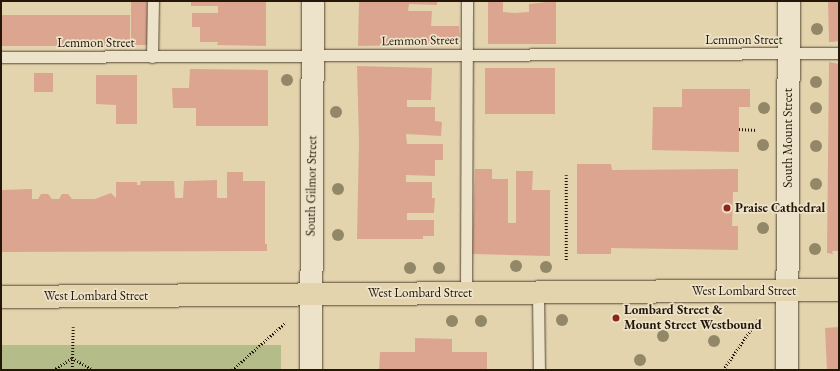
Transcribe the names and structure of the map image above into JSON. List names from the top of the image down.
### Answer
{
  "streets": {
    "main road": ["West Lombard Street"],
    "street": ["South Mount Street", "South Gilmor Street"],
    "lane": ["Lemmon Street"]
  },
  "crossings": [
    ["Lemmon Street", "South Mount Street"],
    ["Lemmon Street", "South Gilmor Street"],
    ["South Mount Street", "West Lombard Street"],
    ["South Gilmor Street", "West Lombard Street"]
  ],
  "places": ["Praise Cathedral", "Lombard Street & Mount Street Westbound"]
}
